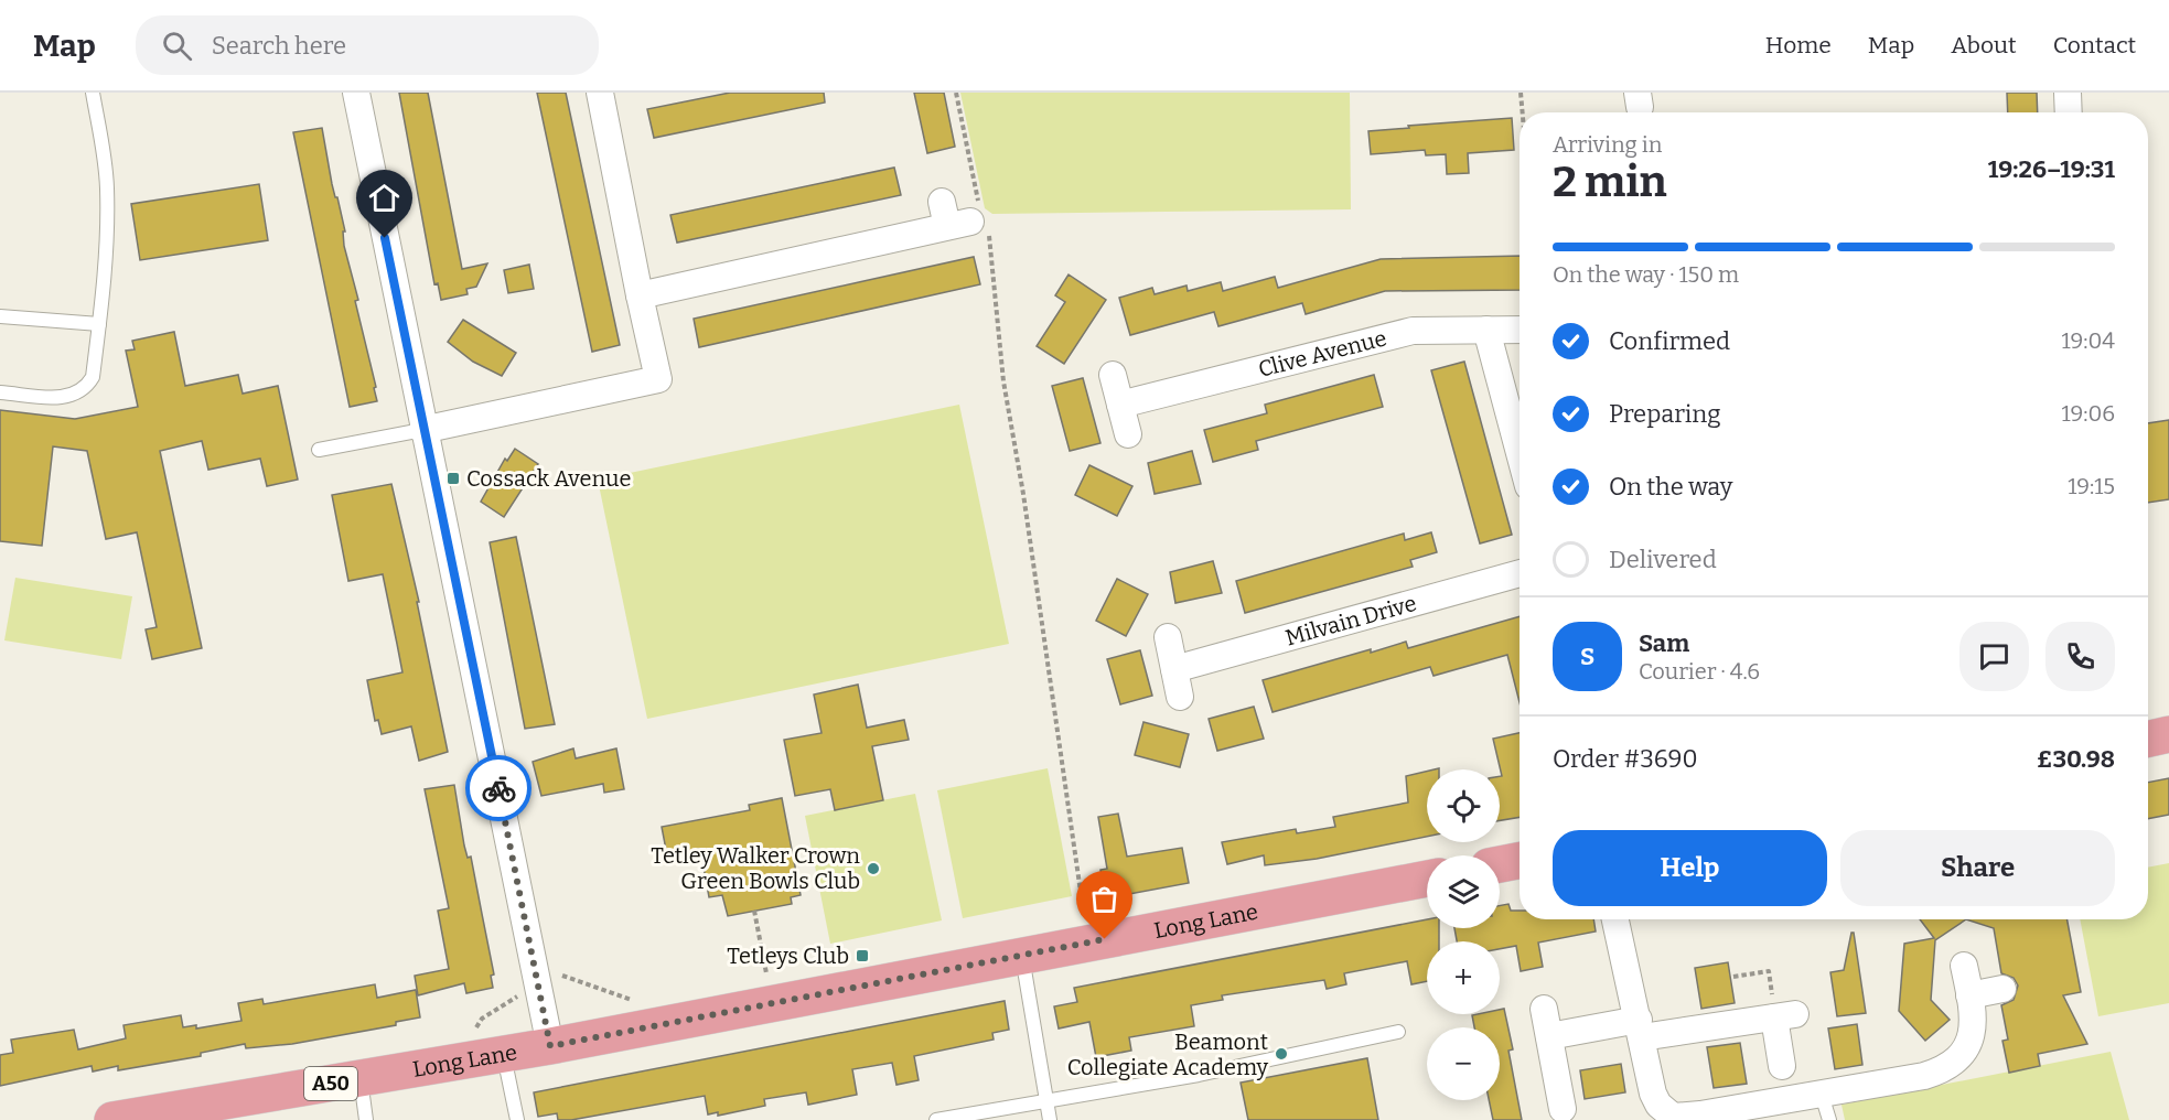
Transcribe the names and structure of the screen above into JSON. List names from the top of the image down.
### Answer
{
  "streets": {
    "main road": ["Long Lane", "A50"],
    "street": ["Clive Avenue", "Milvain Drive"]
  },
  "places": {
    "transit": ["Cossack Avenue", "Tetleys Club"],
    "other": ["Tetley Walker Crown Green Bowls Club", "Beamont Collegiate Academy"]
  },
  "page": {
    "header": "Map",
    "search": "Search here",
    "nav": [
      "Home",
      "Map",
      "About",
      "Contact"
    ],
    "heading": ["2 min", "Arriving in", "19:26–19:31"],
    "panel": [
      "Sam",
      "Courier · 4.6",
      "Order #3690",
      "£30.98"
    ],
    "bar": "On the way · 150 m",
    "list": [
      ["Confirmed", "19:04"],
      ["Preparing", "19:06"],
      ["On the way", "19:15"],
      "Delivered"
    ],
    "round": "S",
    "map_buttons": ["+", "−"],
    "buttons": ["Help", "Share"]
  }
}
